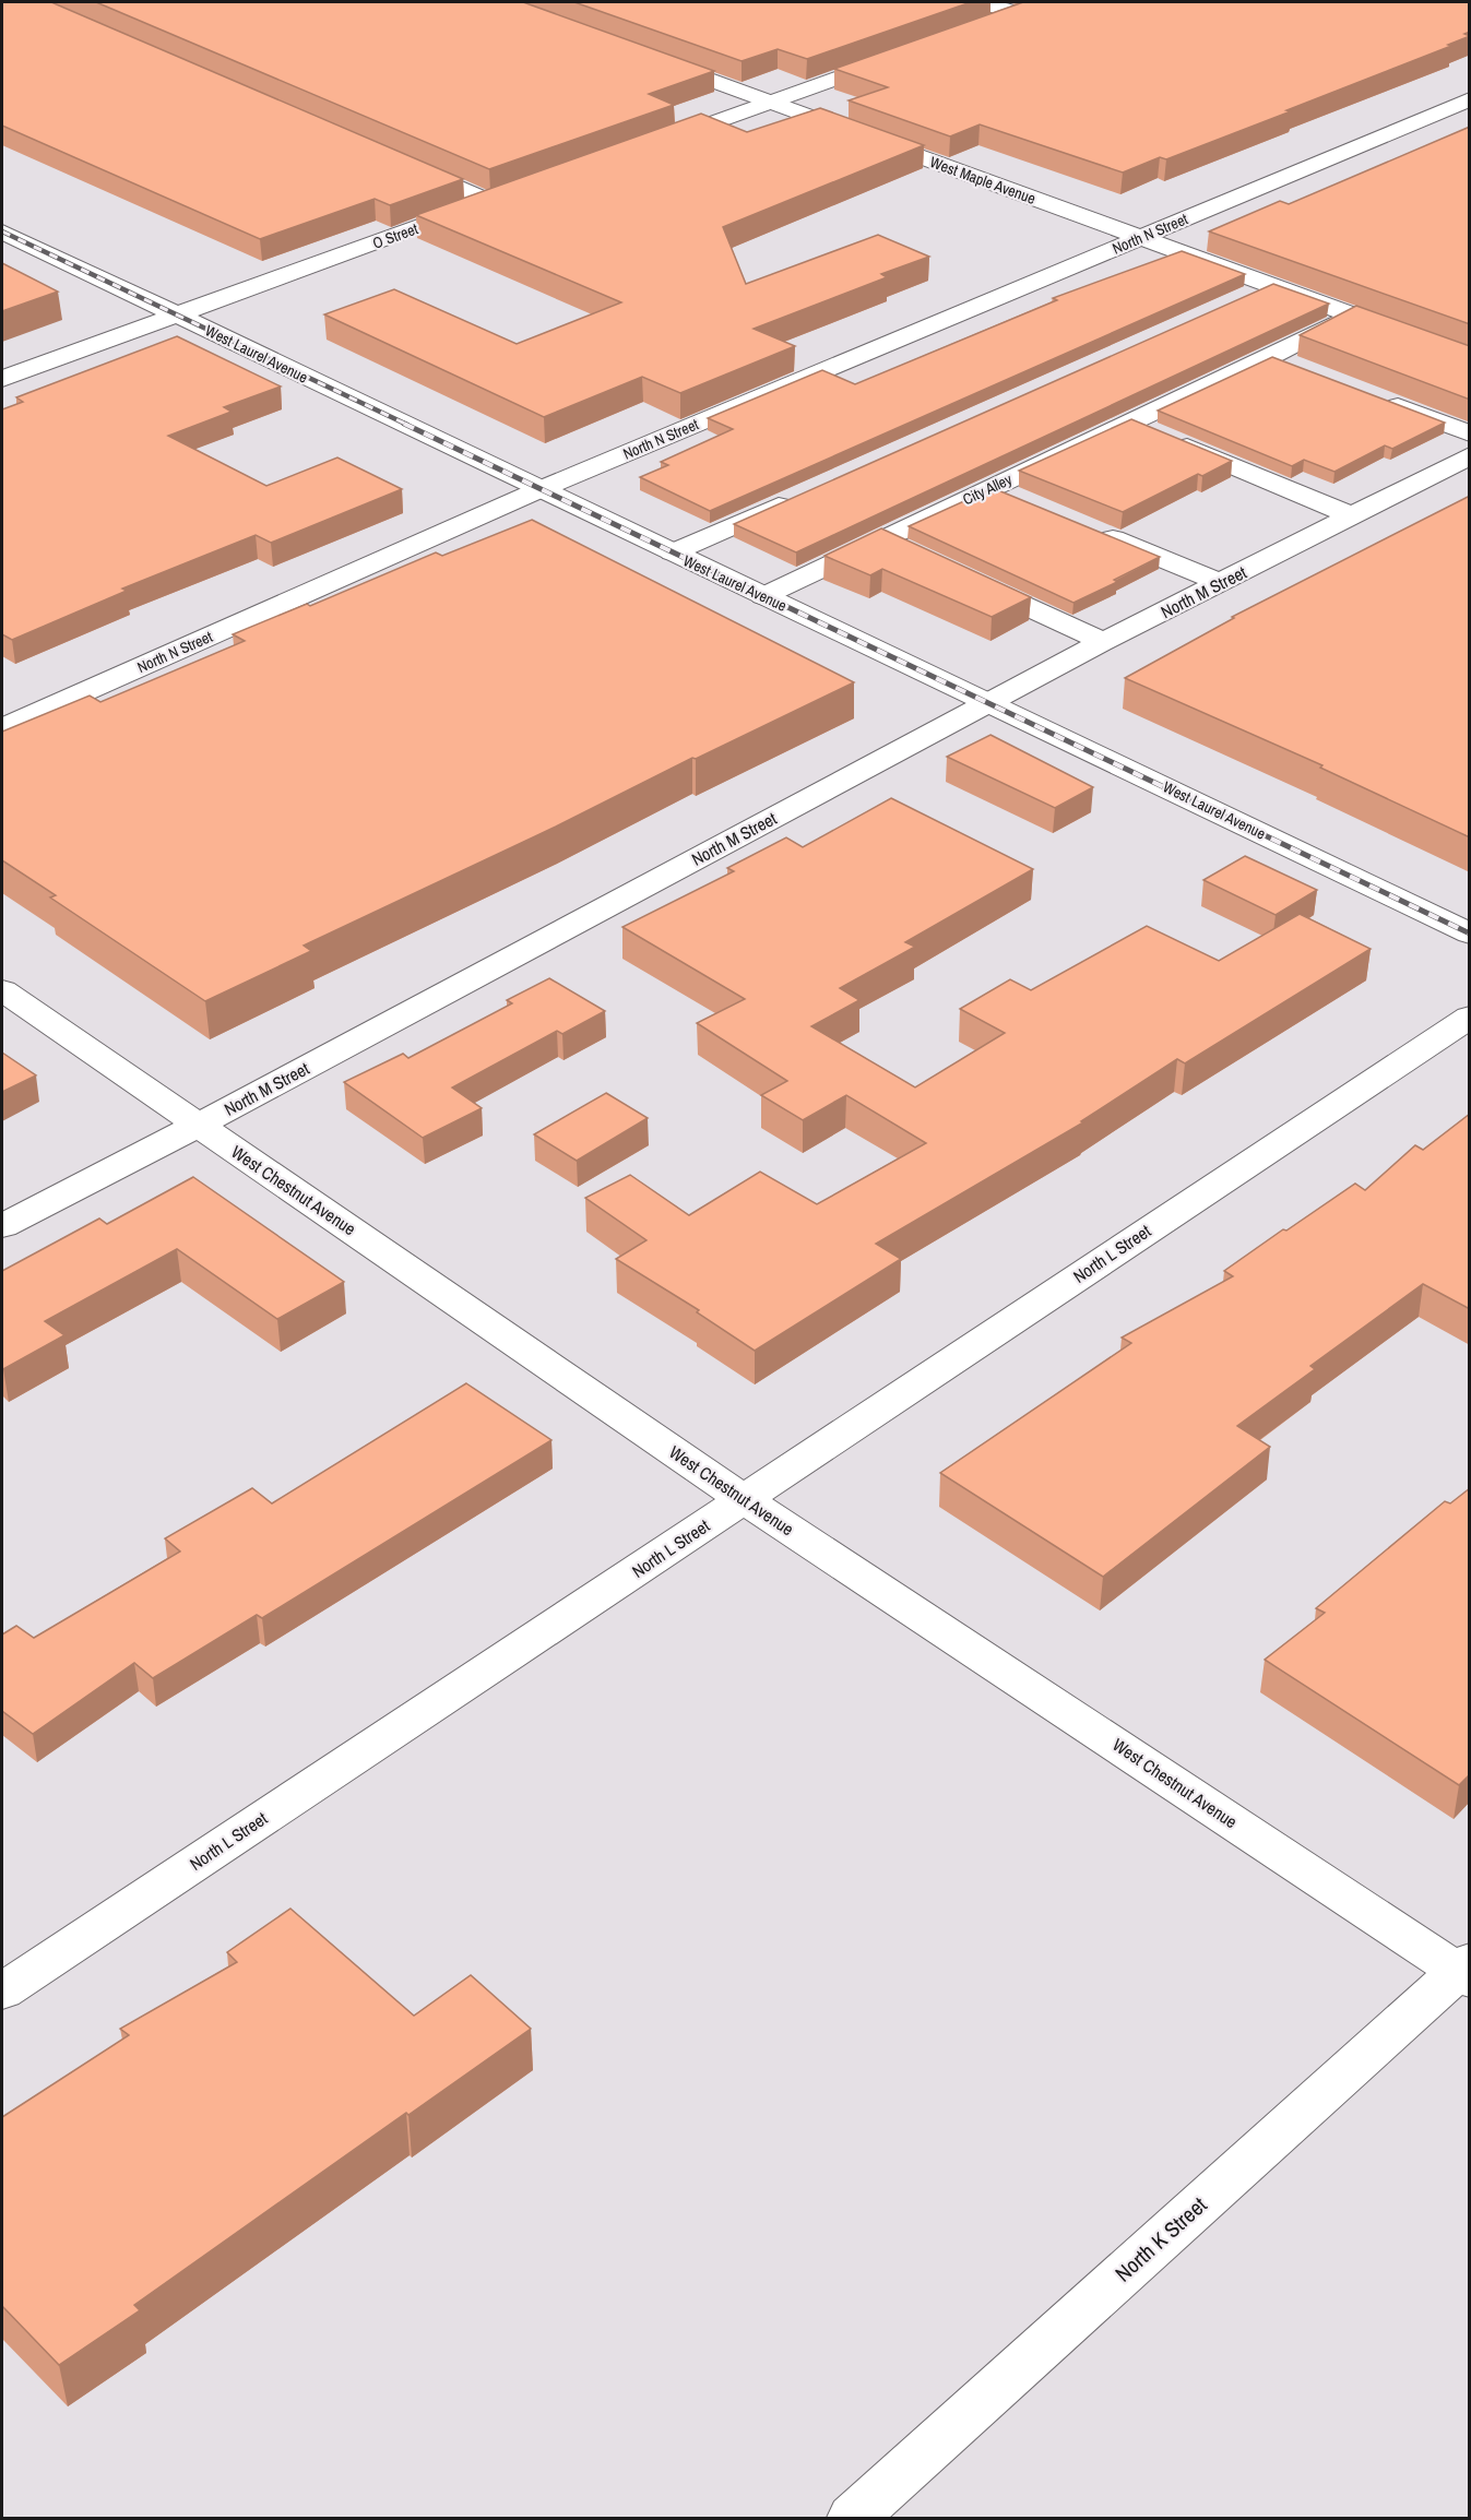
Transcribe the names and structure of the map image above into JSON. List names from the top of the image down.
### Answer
{
  "streets": {
    "street": [
      "West Maple Avenue",
      "North N Street",
      "O Street",
      "West Laurel Avenue",
      "City Alley",
      "North M Street",
      "West Chestnut Avenue",
      "North L Street",
      "North K Street"
    ]
  },
  "crossings": [
    ["West Maple Avenue", "North N Street"],
    ["West Maple Avenue", "City Alley"],
    ["North N Street", "West Laurel Avenue"],
    ["O Street", "West Laurel Avenue"],
    ["West Laurel Avenue", "City Alley"],
    ["West Laurel Avenue", "North M Street"],
    ["North M Street", "West Chestnut Avenue"],
    ["West Chestnut Avenue", "North L Street"],
    ["West Chestnut Avenue", "North K Street"]
  ]
}
